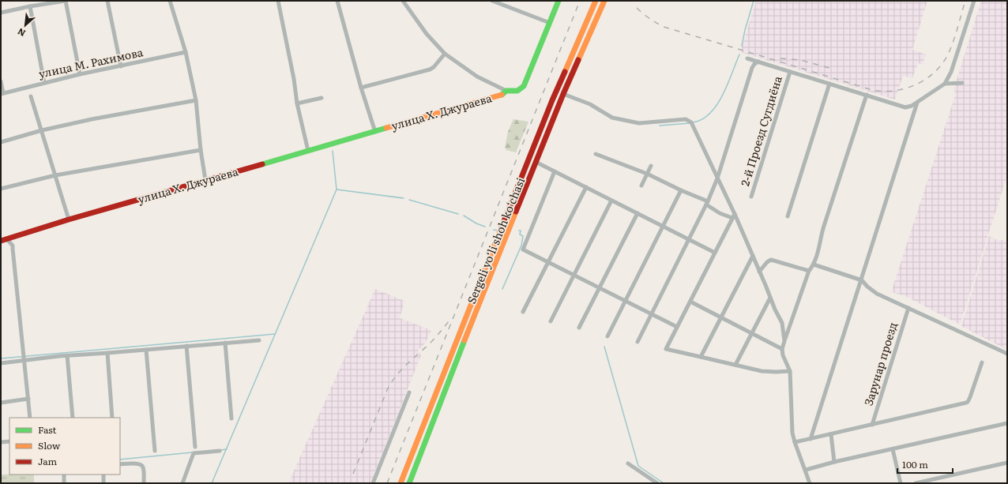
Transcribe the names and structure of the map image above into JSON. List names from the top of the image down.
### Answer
{
  "streets": {
    "main road": ["улица Х. Джураева", "Sergeli yo‘li shoh ko‘chasi"],
    "street": ["улица М. Рахимова", "2-й Проезд Сугдиёна", "Зарунар проезд"]
  },
  "legend": ["Fast", "Slow", "Jam"],
  "scale_bar": "100 m",
  "north": "bottom left"
}
